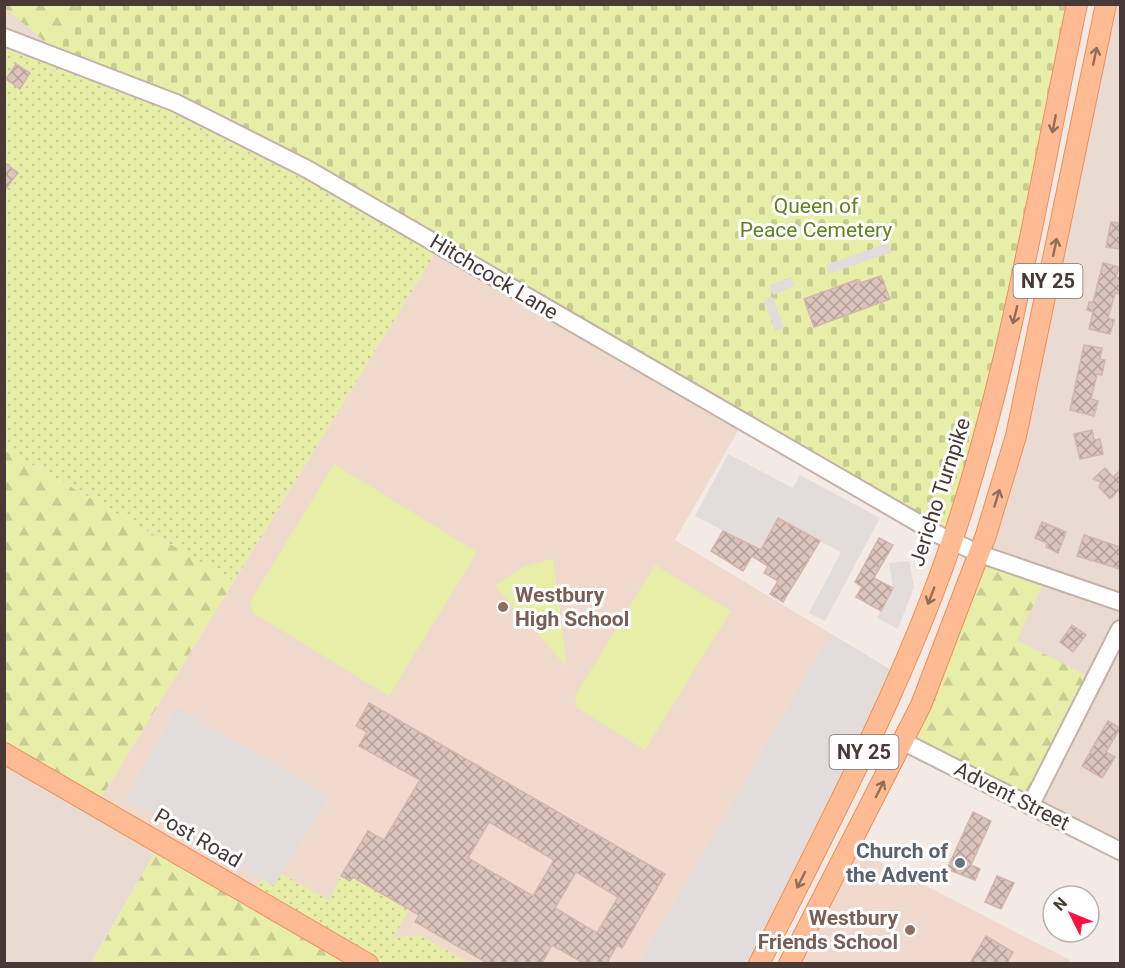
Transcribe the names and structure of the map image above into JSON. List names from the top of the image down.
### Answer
{
  "streets": {
    "main road": ["NY 25", "Jericho Turnpike", "Post Road"],
    "street": ["Hitchcock Lane", "Advent Street"]
  },
  "crossings": [
    ["Hitchcock Lane", "Jericho Turnpike"],
    ["Jericho Turnpike", "Advent Street"]
  ],
  "parks": ["Queen of Peace Cemetery"],
  "places": ["Westbury High School", "Church of the Advent", "Westbury Friends School"],
  "north": "top left"
}
